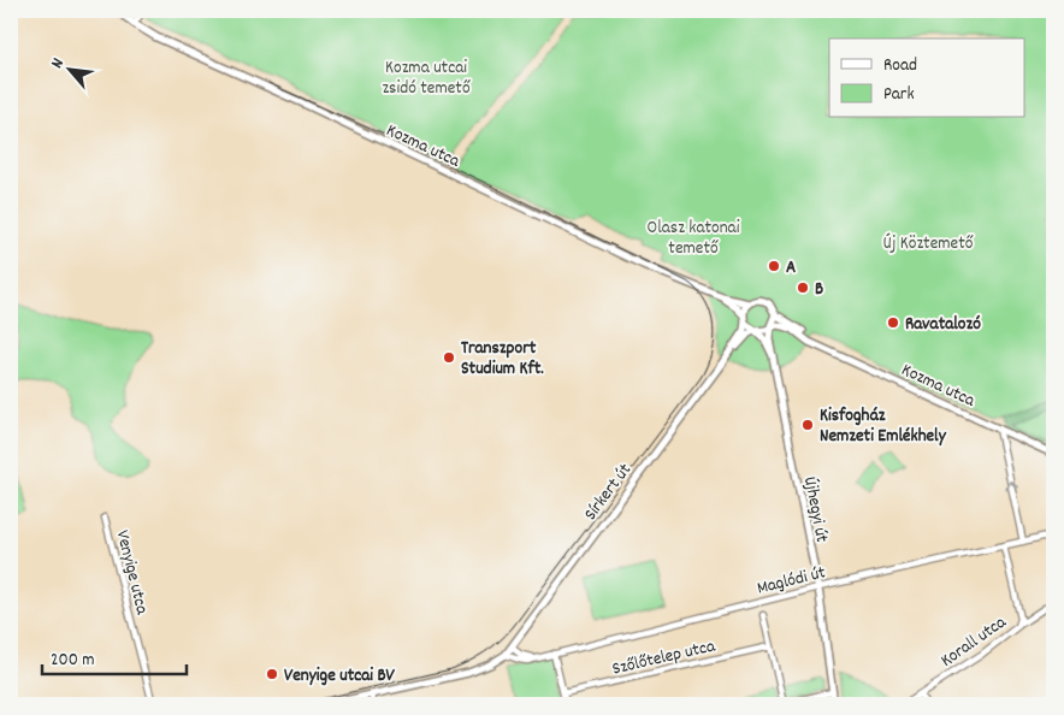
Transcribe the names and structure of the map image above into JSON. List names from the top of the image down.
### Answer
{
  "streets": {
    "street": [
      "Kozma utca",
      "Sírkert út",
      "Újhegyi út",
      "Venyige utca",
      "Maglódi út",
      "Korall utca",
      "Szőlőtelep utca"
    ]
  },
  "crossings": [
    ["Kozma utca", "Sírkert út"],
    ["Kozma utca", "Újhegyi út"],
    ["Sírkert út", "Újhegyi út"],
    ["Újhegyi út", "Maglódi út"],
    ["Maglódi út", "Korall utca"]
  ],
  "parks": ["Kozma utcai zsidó temető", "Olasz katonai temető", "Új Köztemető"],
  "places": [
    "A",
    "B",
    "Ravatalozó",
    "Transzport Studium Kft.",
    "Kisfogház Nemzeti Emlékhely",
    "Venyige utcai BV"
  ],
  "legend": ["Road", "Park"],
  "scale_bar": "200 m",
  "north": "top left"
}
